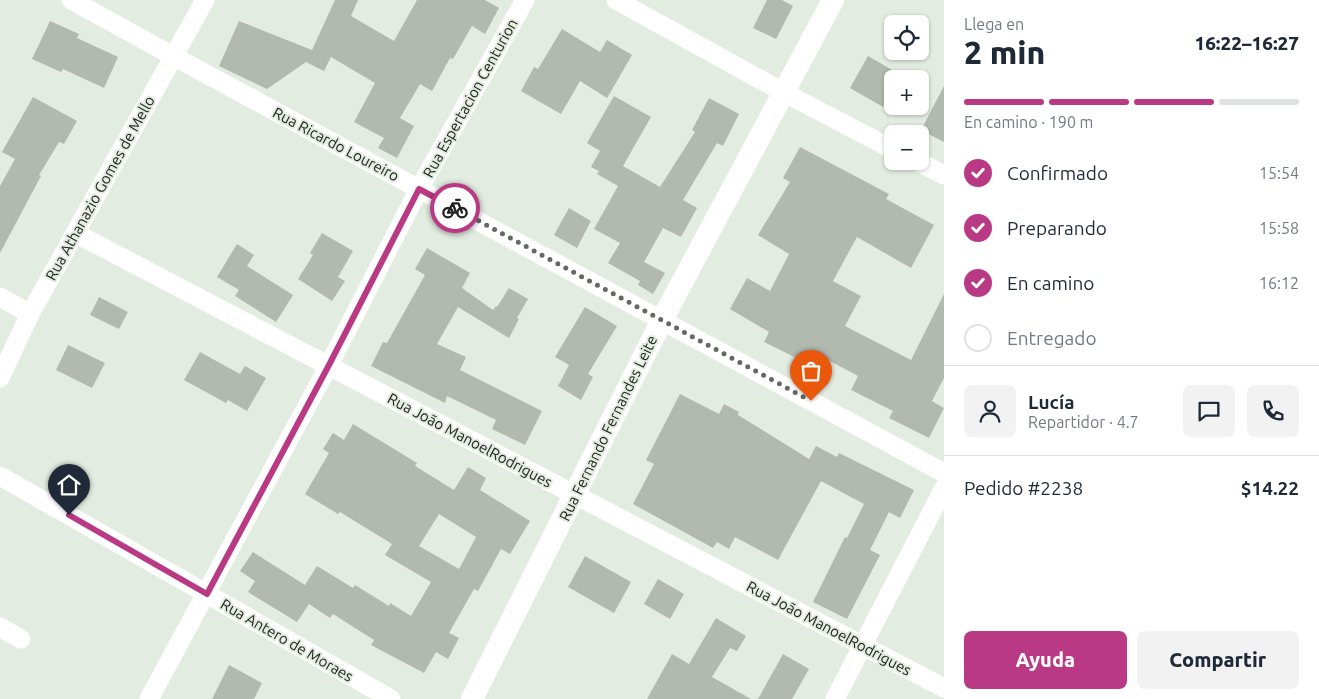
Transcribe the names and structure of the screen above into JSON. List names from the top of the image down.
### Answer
{
  "streets": {
    "street": [
      "Rua Espertacion Centurion",
      "Rua Ricardo Loureiro",
      "Rua Athanazio Gomes de Mello",
      "Rua Fernando Fernandes Leite",
      "Rua João ManoelRodrigues",
      "Rua Antero de Moraes"
    ]
  },
  "crossings": [
    ["Rua Espertacion Centurion", "Rua Ricardo Loureiro"],
    ["Rua Espertacion Centurion", "Rua João ManoelRodrigues"],
    ["Rua Espertacion Centurion", "Rua Antero de Moraes"],
    ["Rua Ricardo Loureiro", "Rua Athanazio Gomes de Mello"],
    ["Rua Ricardo Loureiro", "Rua Fernando Fernandes Leite"],
    ["Rua Athanazio Gomes de Mello", "Rua João ManoelRodrigues"],
    ["Rua Fernando Fernandes Leite", "Rua João ManoelRodrigues"]
  ],
  "page": {
    "heading": ["2 min", "Llega en", "16:22–16:27"],
    "panel": [
      "Lucía",
      "Repartidor · 4.7",
      "Pedido #2238",
      "$14.22"
    ],
    "map_buttons": ["+", "−"],
    "bar": "En camino · 190 m",
    "list": [
      ["Confirmado", "15:54"],
      ["Preparando", "15:58"],
      ["En camino", "16:12"],
      "Entregado"
    ],
    "buttons": ["Ayuda", "Compartir"]
  }
}
